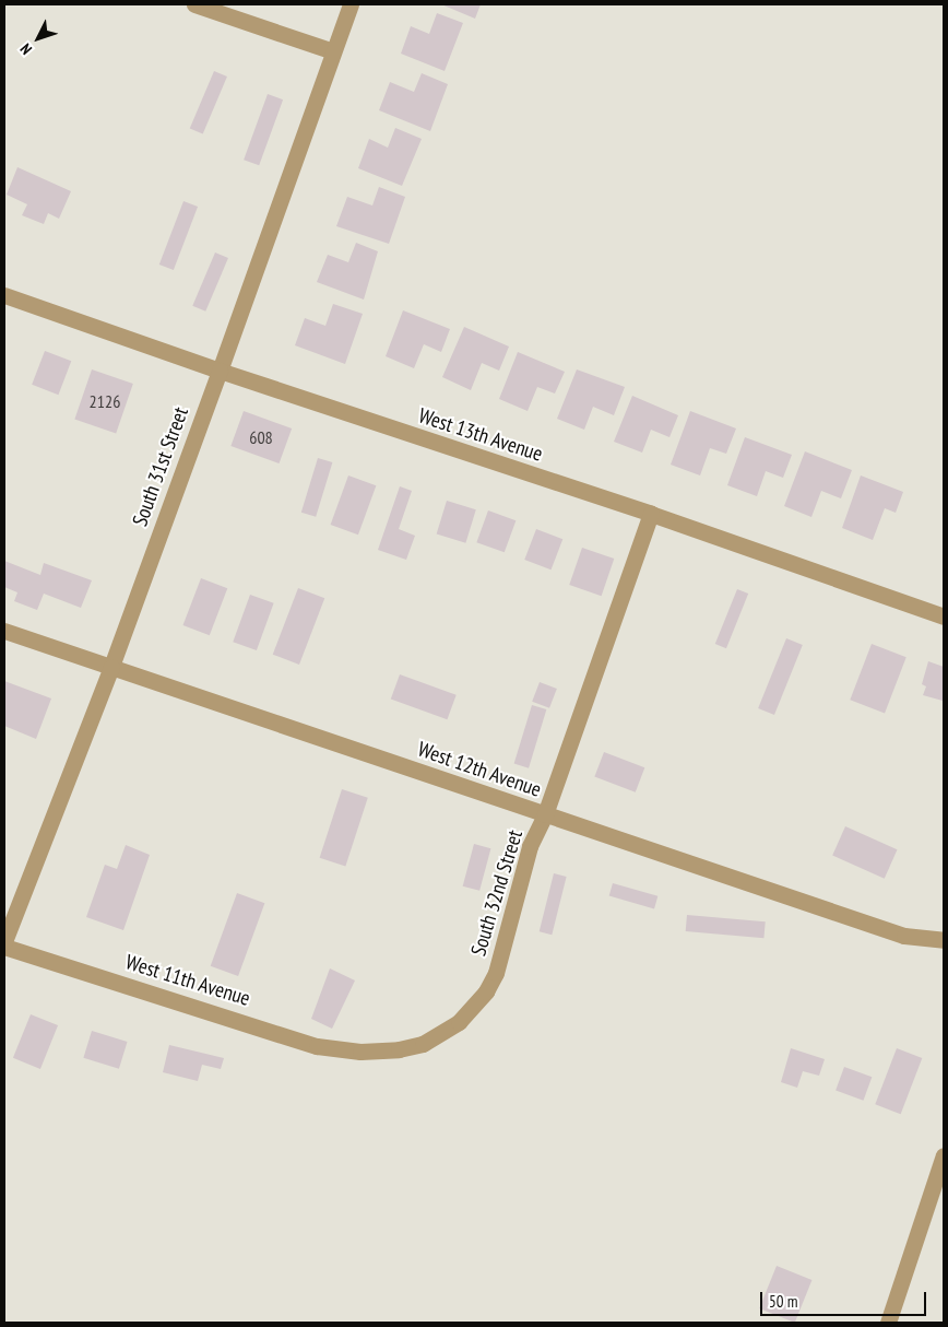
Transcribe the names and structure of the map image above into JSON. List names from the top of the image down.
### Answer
{
  "streets": {
    "street": [
      "West 13th Avenue",
      "South 31st Street",
      "West 12th Avenue",
      "South 32nd Street",
      "West 11th Avenue"
    ]
  },
  "crossings": [
    ["West 13th Avenue", "South 31st Street"],
    ["West 13th Avenue", "South 32nd Street"],
    ["South 31st Street", "West 12th Avenue"],
    ["West 12th Avenue", "South 32nd Street"],
    ["South 32nd Street", "West 11th Avenue"]
  ],
  "house_numbers": ["2126", "608"],
  "scale_bar": "50 m",
  "north": "bottom left"
}
